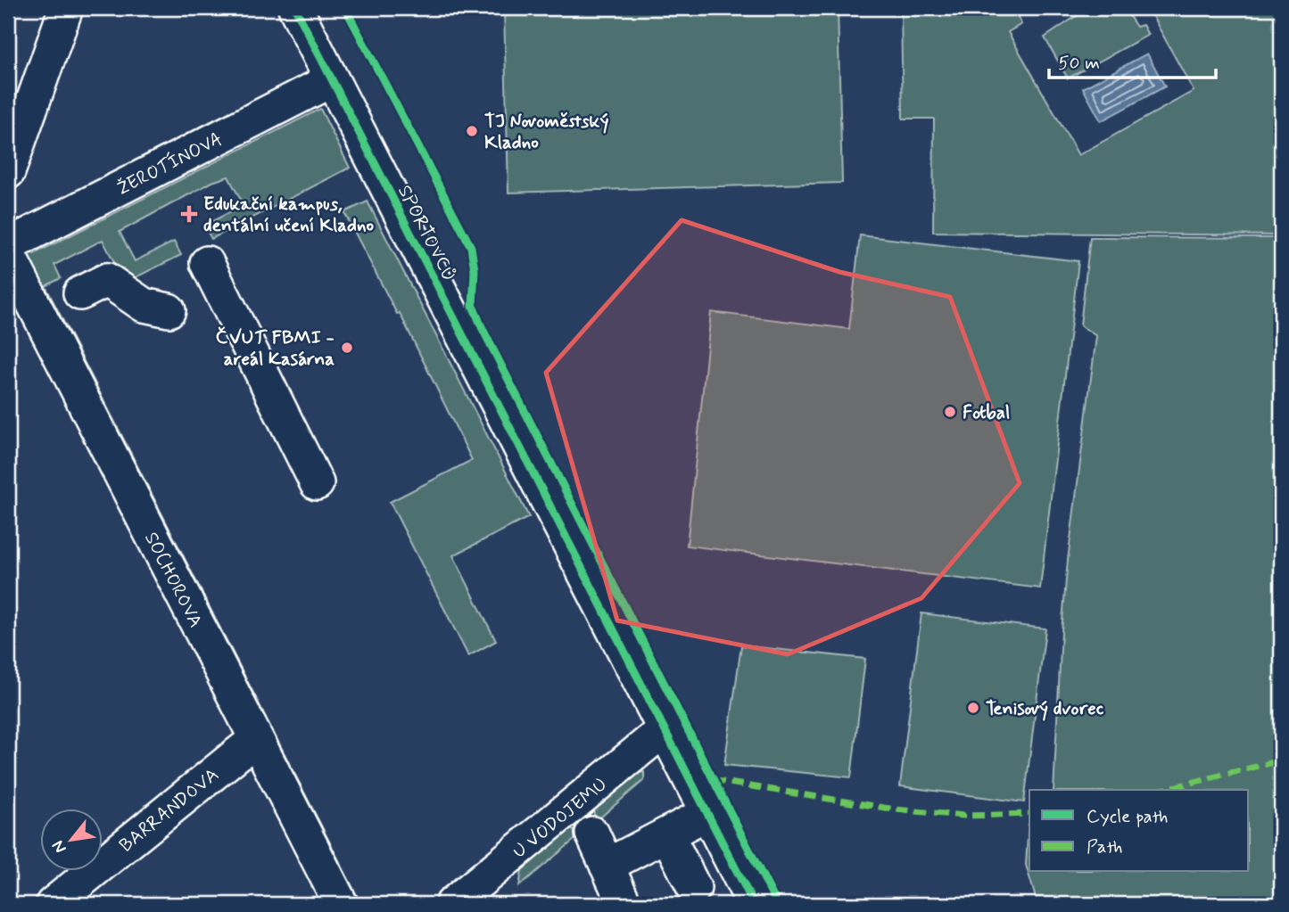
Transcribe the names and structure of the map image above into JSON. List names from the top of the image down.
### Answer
{
  "streets": {
    "street": [
      "ŽEROTÍNOVA",
      "SPORTOVCŮ",
      "SOCHOROVA",
      "BARRANDOVA",
      "U VODOJEMU"
    ]
  },
  "crossings": [
    ["ŽEROTÍNOVA", "SPORTOVCŮ"],
    ["SPORTOVCŮ", "U VODOJEMU"],
    ["SOCHOROVA", "BARRANDOVA"]
  ],
  "places": {
    "other": [
      "TJ Novoměstský Kladno",
      "ČVUT FBMI - areál Kasárna",
      "Fotbal",
      "Tenisový dvorec"
    ],
    "health": ["Edukační kampus, dentální učení Kladno"]
  },
  "legend": ["Cycle path", "Path"],
  "scale_bar": "50 m",
  "north": "bottom left"
}
